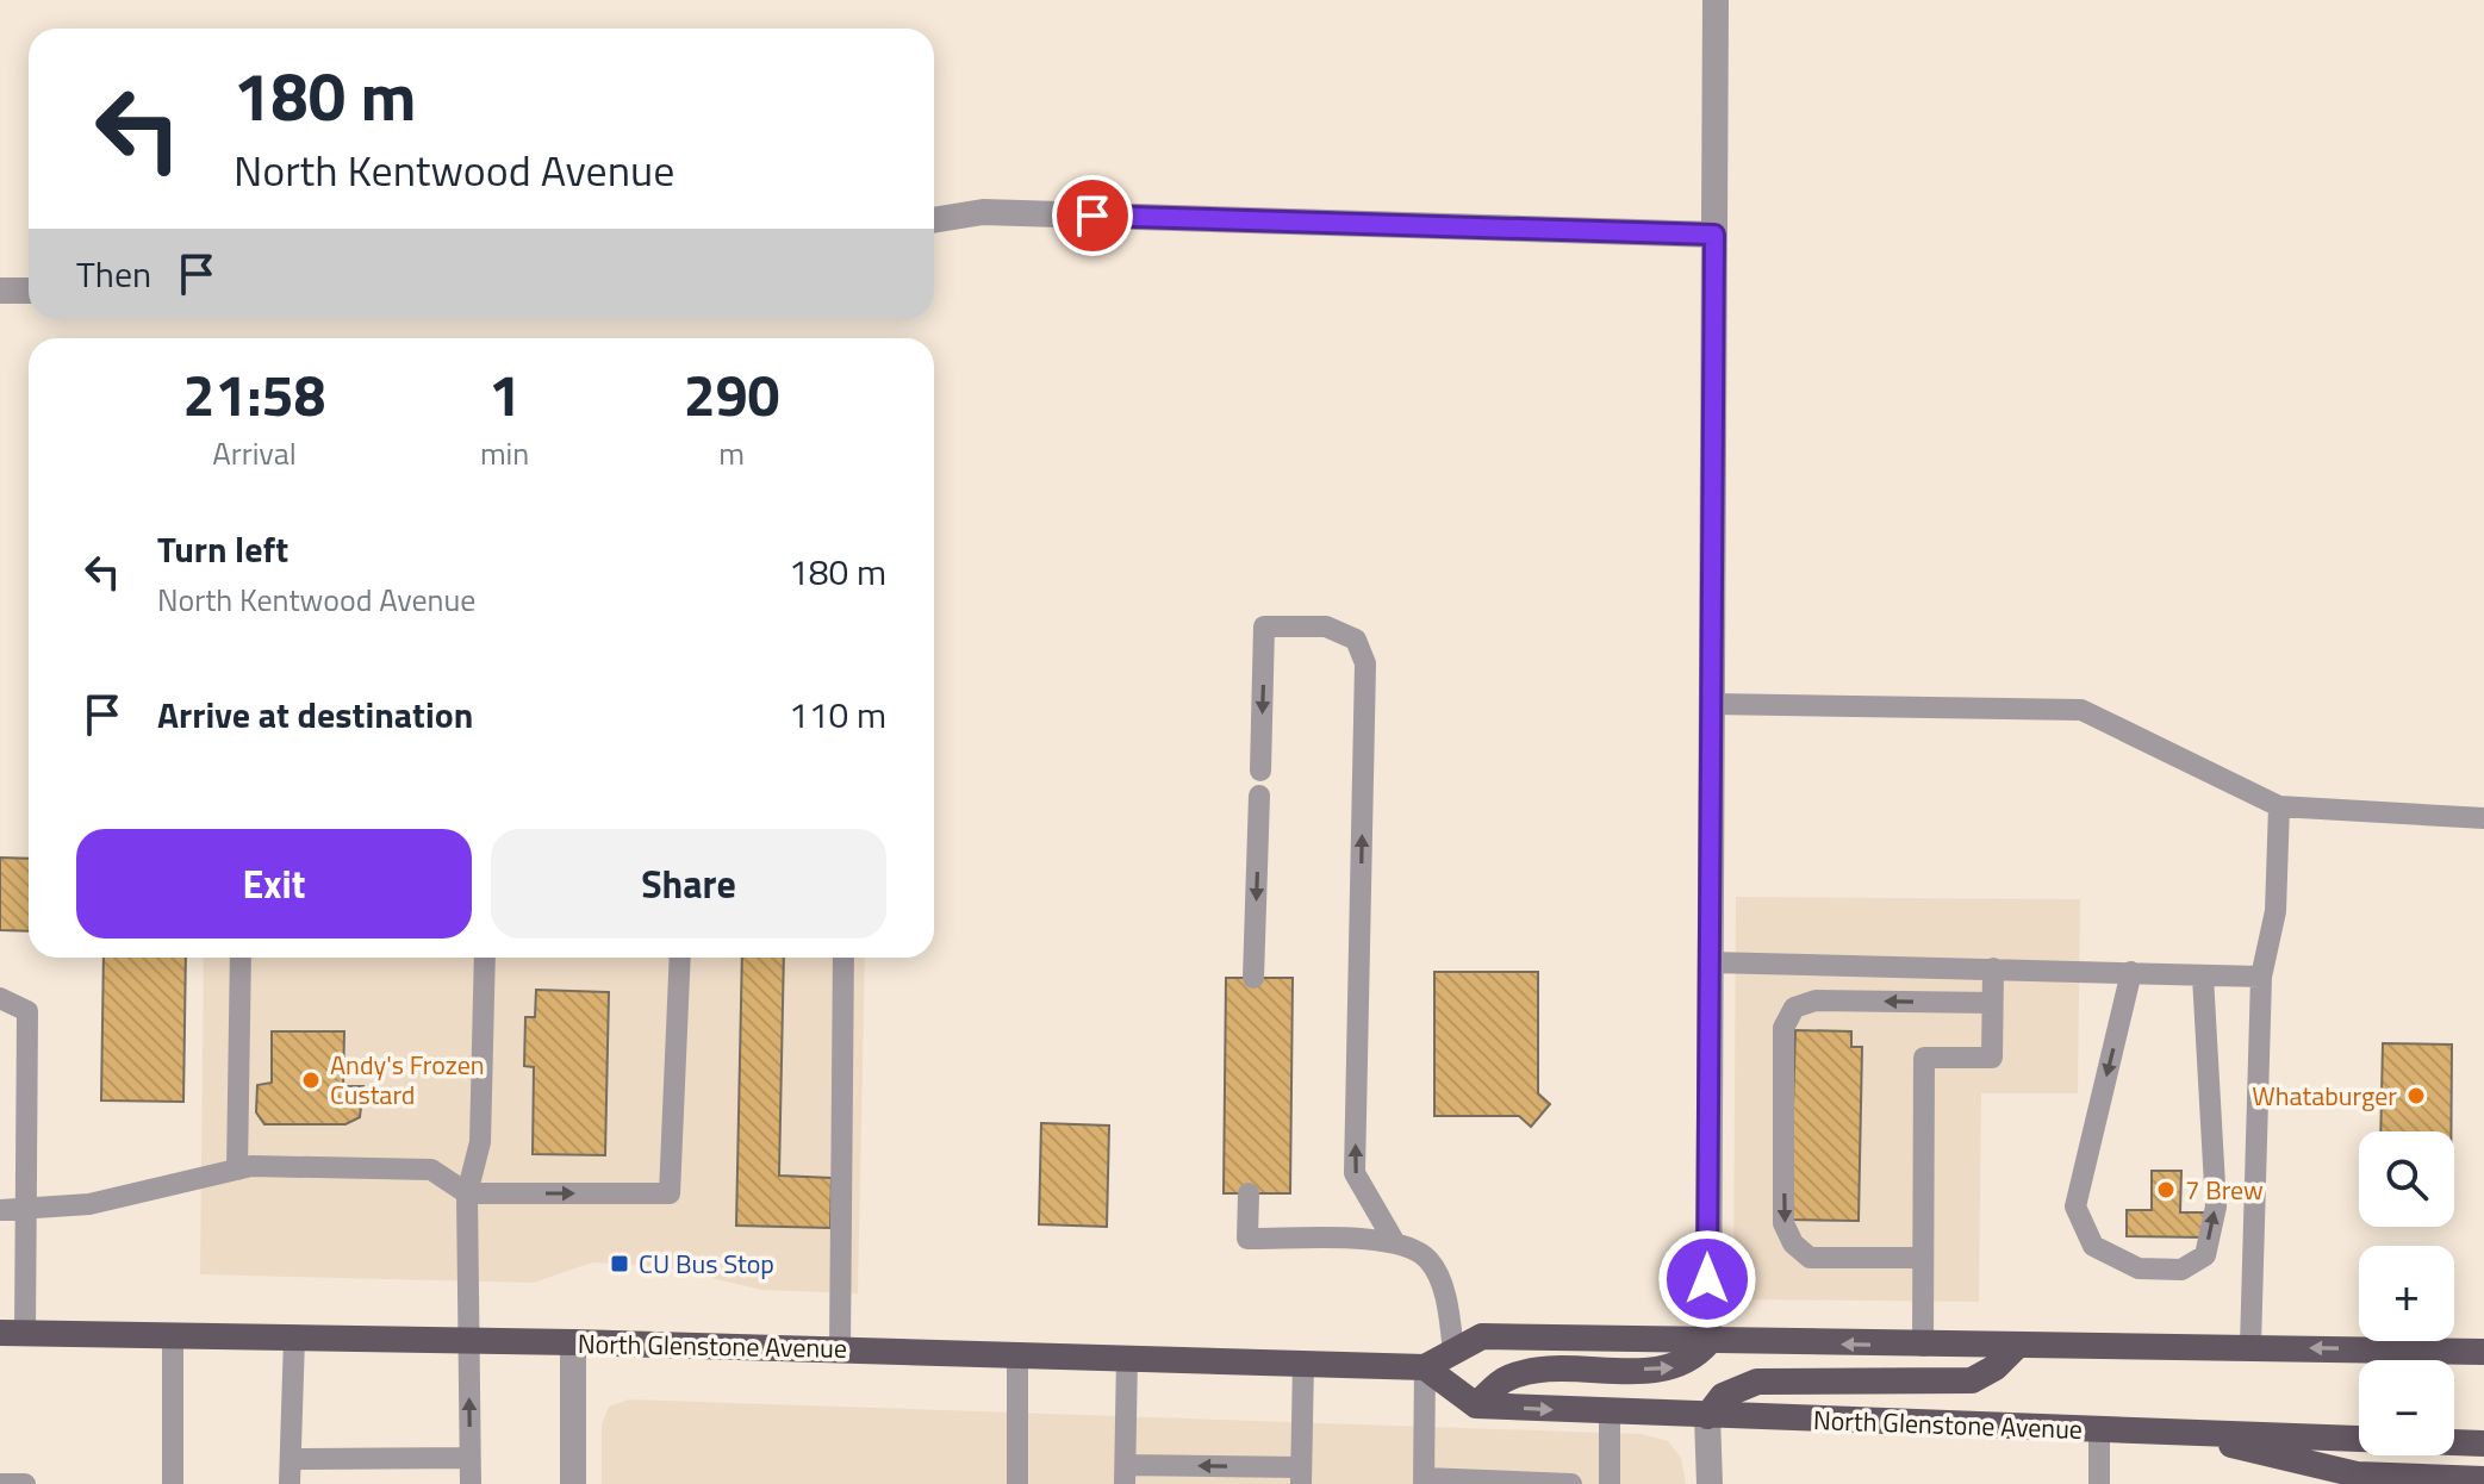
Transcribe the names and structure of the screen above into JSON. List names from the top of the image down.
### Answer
{
  "streets": {
    "main road": ["North Glenstone Avenue"]
  },
  "places": {
    "other": ["Andy's Frozen Custard", "Whataburger", "7 Brew"],
    "transit": ["CU Bus Stop"]
  },
  "page": {
    "turn": ["180 m", "North Kentwood Avenue"],
    "then": "Then",
    "eta": [
      "21:58",
      "Arrival",
      "1",
      "min",
      "290",
      "m"
    ],
    "list": [
      {
        "name": "Turn left",
        "note": "North Kentwood Avenue",
        "value": "180 m"
      },
      {
        "name": "Arrive at destination",
        "value": "110 m"
      }
    ],
    "buttons": ["Exit", "Share"],
    "map_buttons": ["+", "−"]
  }
}
